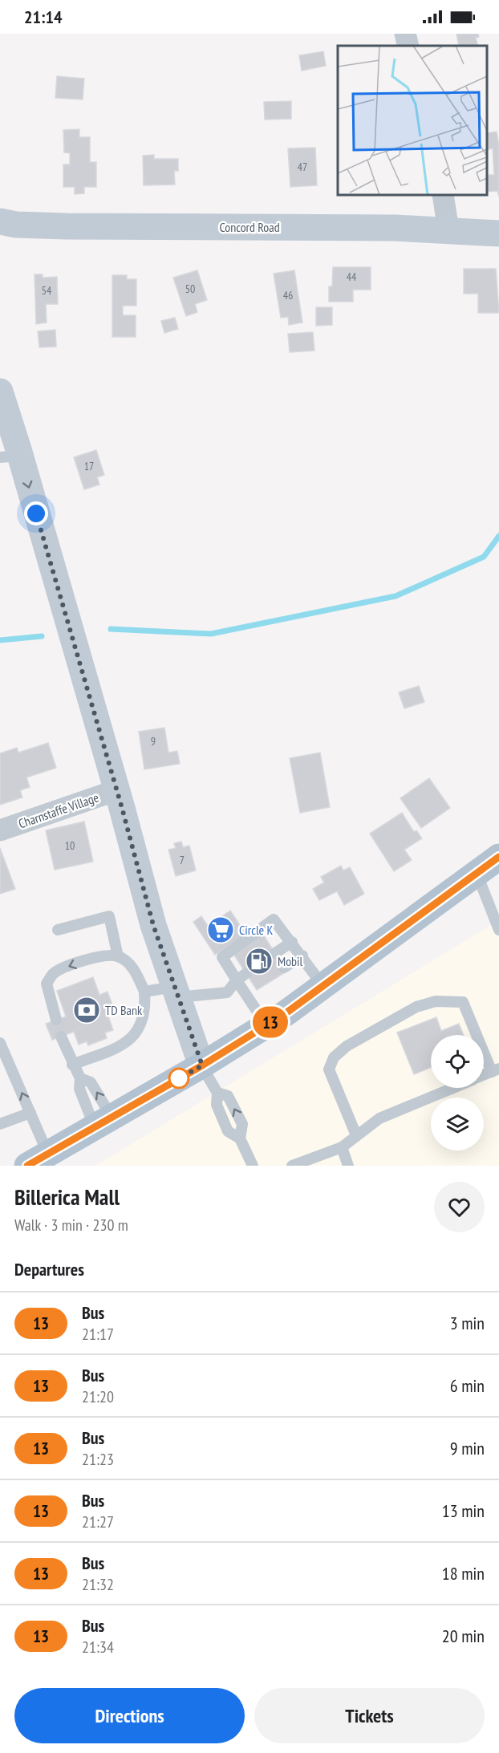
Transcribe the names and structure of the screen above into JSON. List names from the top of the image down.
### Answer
{
  "streets": {
    "main road": ["Concord Road"],
    "street": ["Charnstaffe Village"]
  },
  "places": {
    "supermarket": ["Circle K"],
    "fuel station": ["Mobil"],
    "bank": ["TD Bank"]
  },
  "lines": ["bus line 13"],
  "house_numbers": [
    "47",
    "44",
    "50",
    "54",
    "46",
    "17",
    "9",
    "10",
    "7"
  ],
  "page": {
    "status": "21:14",
    "on_map": "13",
    "heading": [
      ["Billerica Mall", "Walk · 3 min · 230 m"],
      "Departures"
    ],
    "list": [
      {
        "mark": "13",
        "name": "Bus",
        "note": "21:17",
        "value": "3 min"
      },
      {
        "mark": "13",
        "name": "Bus",
        "note": "21:20",
        "value": "6 min"
      },
      {
        "mark": "13",
        "name": "Bus",
        "note": "21:23",
        "value": "9 min"
      },
      {
        "mark": "13",
        "name": "Bus",
        "note": "21:27",
        "value": "13 min"
      },
      {
        "mark": "13",
        "name": "Bus",
        "note": "21:32",
        "value": "18 min"
      },
      {
        "mark": "13",
        "name": "Bus",
        "note": "21:34",
        "value": "20 min"
      }
    ],
    "buttons": ["Directions", "Tickets"]
  }
}
